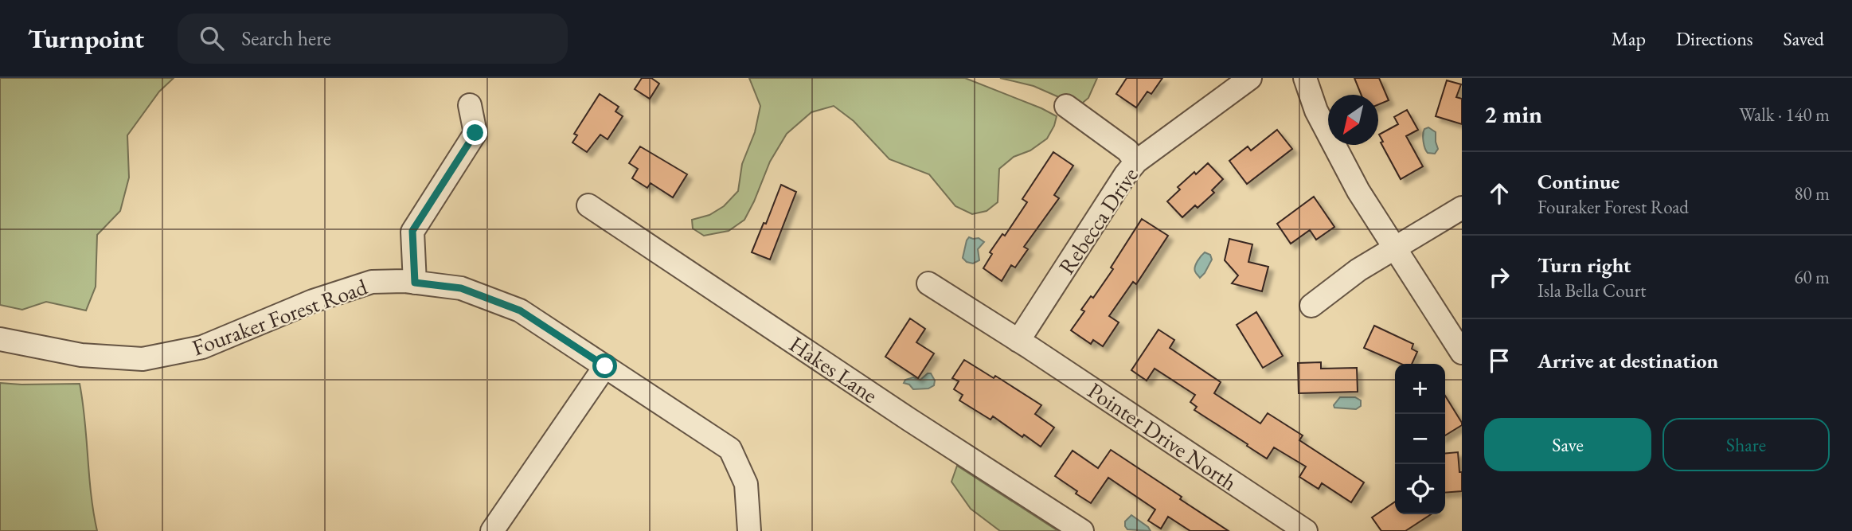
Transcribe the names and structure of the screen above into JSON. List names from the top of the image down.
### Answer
{
  "streets": {
    "street": [
      "Rebecca Drive",
      "Fouraker Forest Road",
      "Hakes Lane",
      "Pointer Drive North"
    ]
  },
  "crossings": [
    ["Rebecca Drive", "Pointer Drive North"]
  ],
  "north": "bottom left",
  "page": {
    "header": "Turnpoint",
    "search": "Search here",
    "nav": ["Map", "Directions", "Saved"],
    "heading": ["2 min", "Walk · 140 m"],
    "list": [
      ["Continue", "Fouraker Forest Road", "80 m"],
      ["Turn right", "Isla Bella Court", "60 m"],
      "Arrive at destination"
    ],
    "map_buttons": ["+", "−"],
    "buttons": ["Save", "Share"]
  }
}
